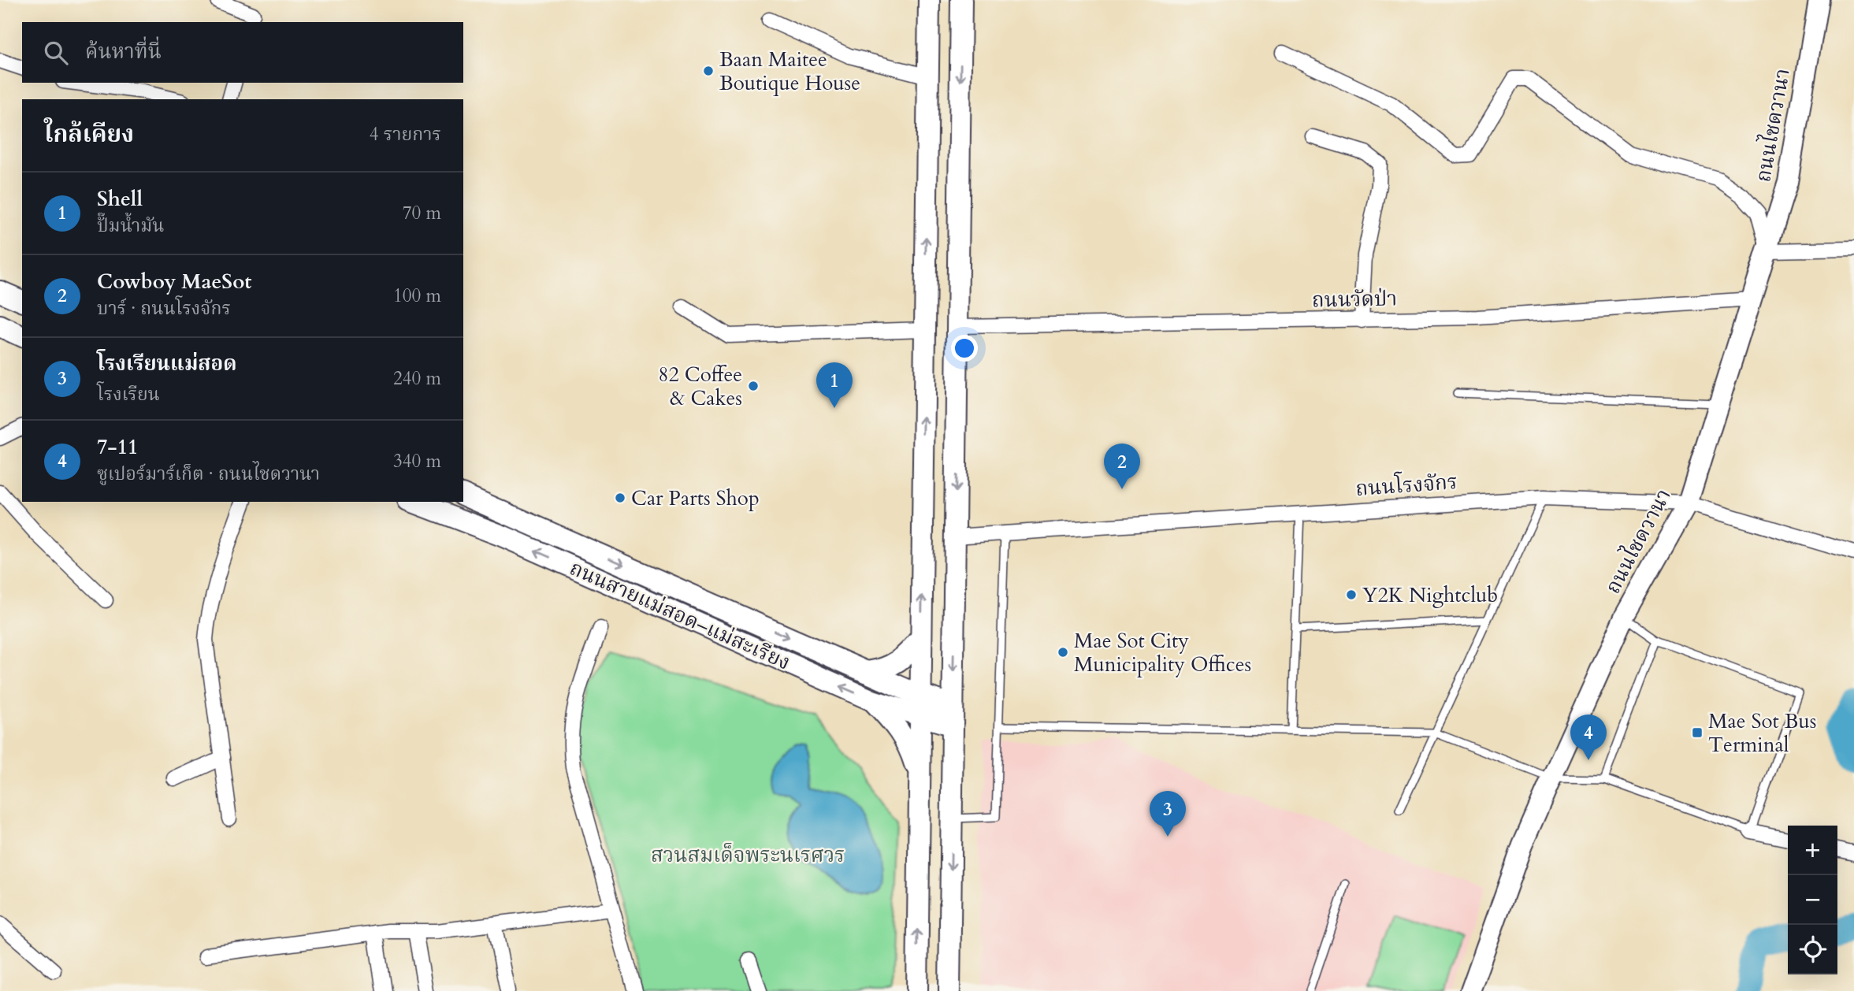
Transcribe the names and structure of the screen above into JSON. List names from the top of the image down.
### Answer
{
  "streets": {
    "main road": ["ถนนสายแม่สอด–แม่สะเรียง"],
    "street": ["ถนนไชดวานา", "ถนนวัดป่า", "ถนนโรงจักร"]
  },
  "crossings": [
    ["ถนนไชดวานา", "ถนนวัดป่า"],
    ["ถนนไชดวานา", "ถนนโรงจักร"]
  ],
  "parks": ["สวนสมเด็จพระนเรศวร"],
  "places": {
    "other": [
      "Baan Maitee Boutique House",
      "82 Coffee & Cakes",
      "Car Parts Shop",
      "Y2K Nightclub",
      "Mae Sot City Municipality Offices"
    ],
    "transit": ["Mae Sot Bus Terminal"]
  },
  "page": {
    "search": "ค้นหาที่นี่",
    "heading": ["ใกล้เคียง", "4 รายการ"],
    "list": [
      {
        "mark": "1",
        "name": "Shell",
        "note": "ปั๊มน้ำมัน",
        "value": "70 m"
      },
      {
        "mark": "2",
        "name": "Cowboy MaeSot",
        "note": "บาร์ · ถนนโรงจักร",
        "value": "100 m"
      },
      {
        "mark": "3",
        "name": "โรงเรียนแม่สอด",
        "note": "โรงเรียน",
        "value": "240 m"
      },
      {
        "mark": "4",
        "name": "7-11",
        "note": "ซูเปอร์มาร์เก็ต · ถนนไชดวานา",
        "value": "340 m"
      }
    ],
    "pins": [
      "1",
      "2",
      "4",
      "3"
    ],
    "map_buttons": ["+", "−"]
  }
}
